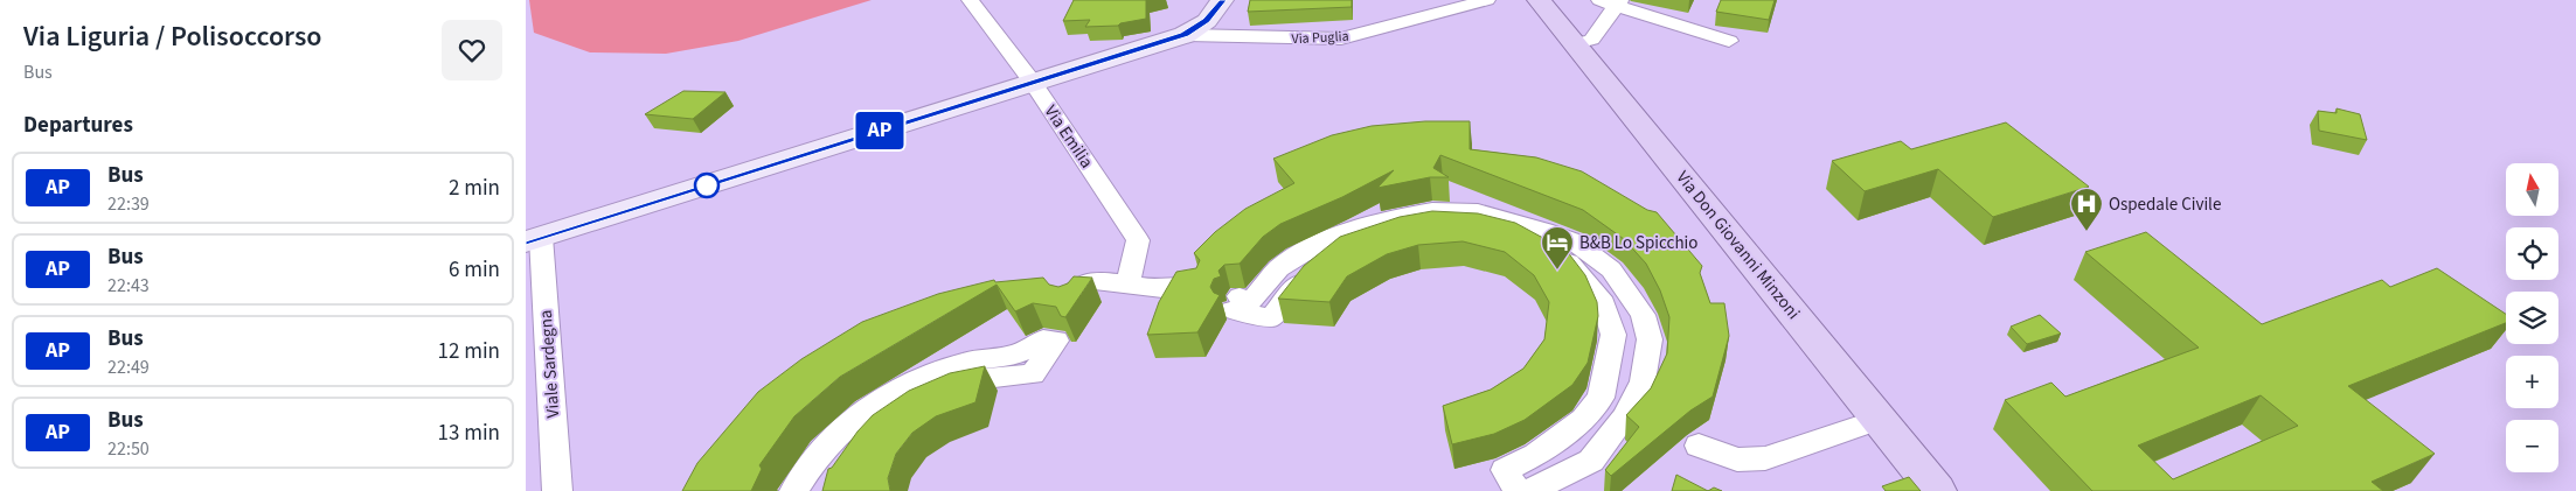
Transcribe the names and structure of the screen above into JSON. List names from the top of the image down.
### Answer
{
  "streets": {
    "main road": ["Via Don Giovanni Minzoni"],
    "street": ["Via Puglia", "Via Emilia", "Viale Sardegna"]
  },
  "places": {
    "hospital": ["Ospedale Civile"],
    "hotel": ["B&B Lo Spicchio"]
  },
  "lines": ["bus line AP"],
  "north": "top",
  "page": {
    "heading": [
      ["Via Liguria / Polisoccorso", "Bus"],
      "Departures"
    ],
    "on_map": "AP",
    "list": [
      {
        "mark": "AP",
        "name": "Bus",
        "note": "22:39",
        "value": "2 min"
      },
      {
        "mark": "AP",
        "name": "Bus",
        "note": "22:43",
        "value": "6 min"
      },
      {
        "mark": "AP",
        "name": "Bus",
        "note": "22:49",
        "value": "12 min"
      },
      {
        "mark": "AP",
        "name": "Bus",
        "note": "22:50",
        "value": "13 min"
      }
    ],
    "map_buttons": ["+", "−"]
  }
}
